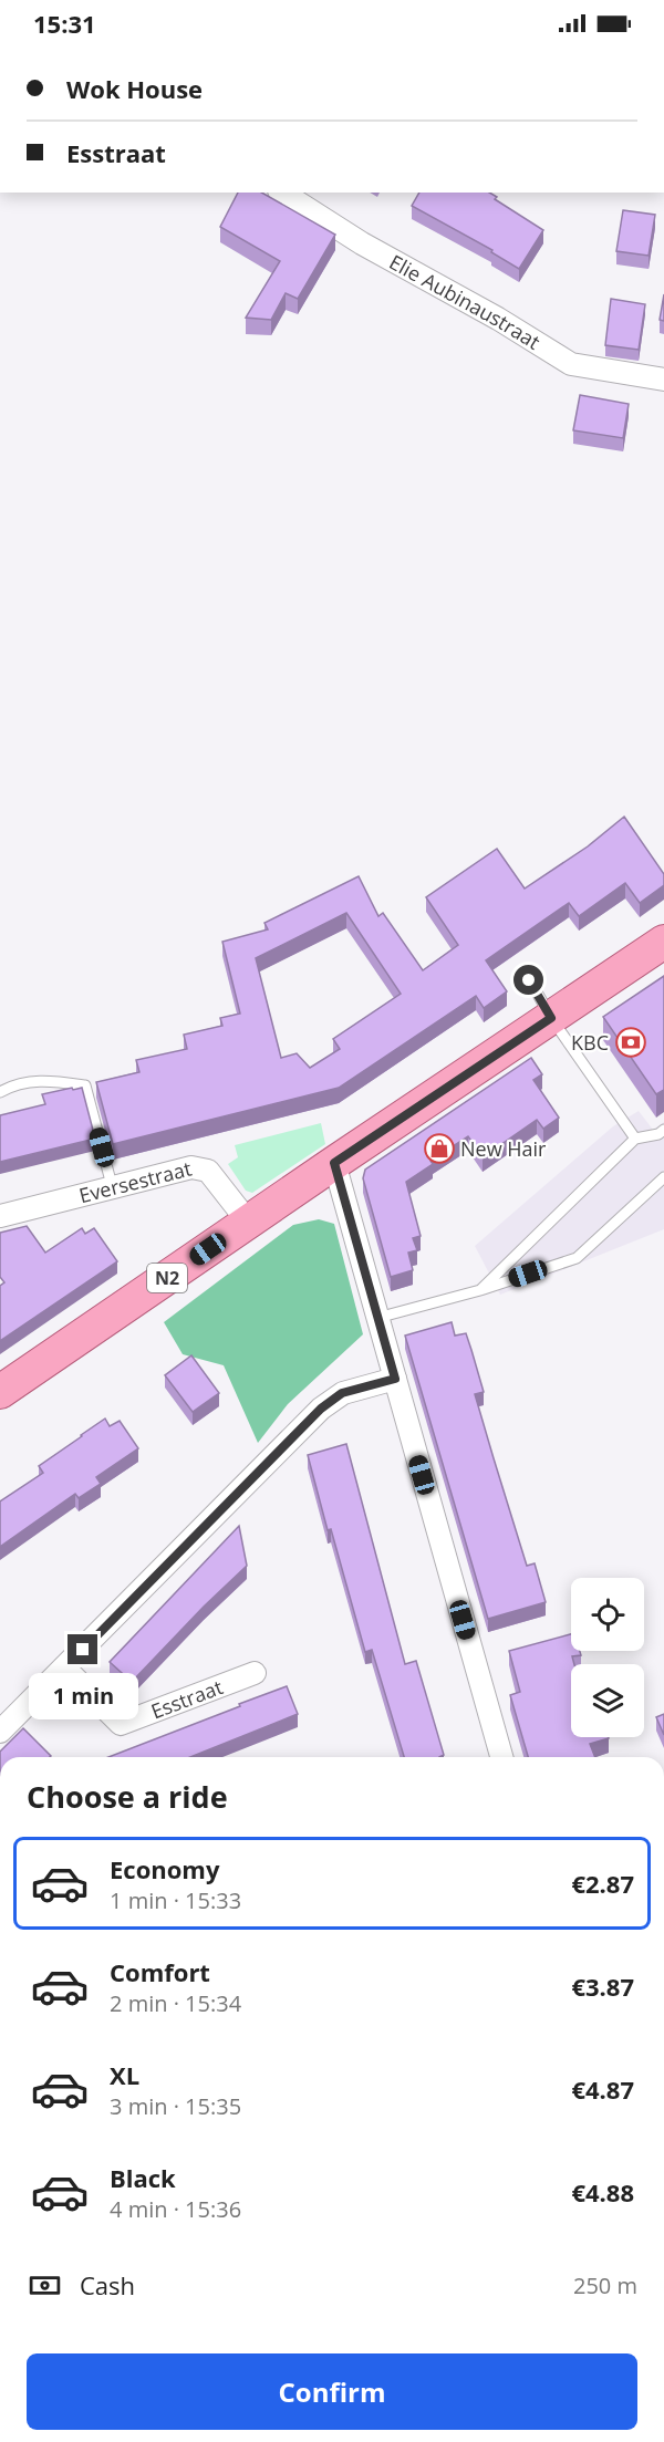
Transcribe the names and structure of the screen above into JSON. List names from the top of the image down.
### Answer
{
  "streets": {
    "main road": ["N2"],
    "street": ["Elie Aubinaustraat", "Eversestraat", "Esstraat"]
  },
  "crossings": [
    ["Eversestraat", "N2"]
  ],
  "places": {
    "bank": ["KBC"],
    "shop": ["New Hair"]
  },
  "page": {
    "status": "15:31",
    "banner": ["Wok House", "Esstraat"],
    "bubble": "1 min",
    "heading": "Choose a ride",
    "list": [
      {
        "name": "Economy",
        "note": "1 min · 15:33",
        "value": "€2.87"
      },
      {
        "name": "Comfort",
        "note": "2 min · 15:34",
        "value": "€3.87"
      },
      {
        "name": "XL",
        "note": "3 min · 15:35",
        "value": "€4.87"
      },
      {
        "name": "Black",
        "note": "4 min · 15:36",
        "value": "€4.88"
      }
    ],
    "pay": ["Cash", "250 m"],
    "buttons": "Confirm"
  }
}
